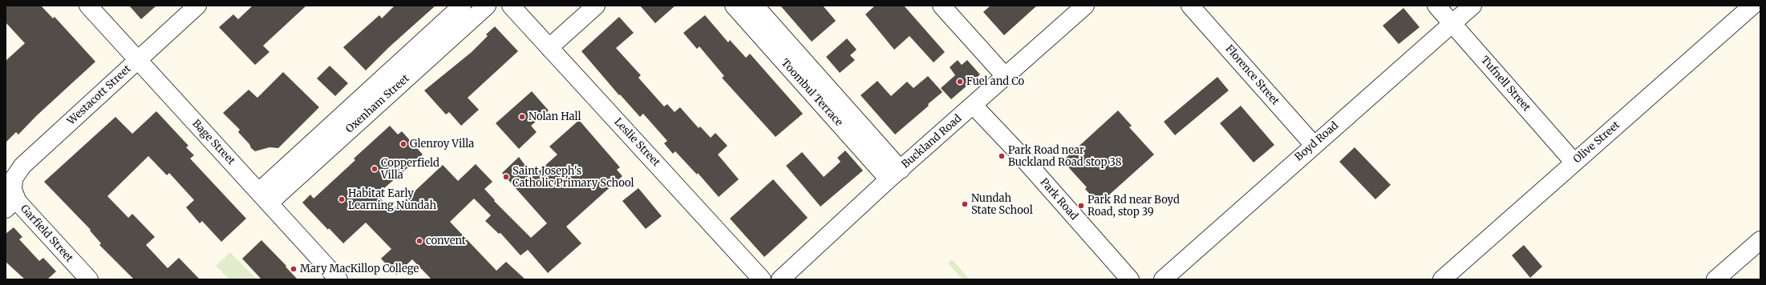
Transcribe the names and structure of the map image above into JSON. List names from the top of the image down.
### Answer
{
  "streets": {
    "street": [
      "Florence Street",
      "Tufnell Street",
      "Toombul Terrace",
      "Westacott Street",
      "Oxenham Street",
      "Buckland Road",
      "Boyd Road",
      "Bage Street",
      "Leslie Street",
      "Olive Street",
      "Park Road",
      "Garfield Street"
    ]
  },
  "crossings": [
    ["Florence Street", "Boyd Road"],
    ["Tufnell Street", "Boyd Road"],
    ["Tufnell Street", "Olive Street"],
    ["Toombul Terrace", "Buckland Road"],
    ["Westacott Street", "Bage Street"],
    ["Westacott Street", "Garfield Street"],
    ["Oxenham Street", "Bage Street"],
    ["Buckland Road", "Park Road"]
  ],
  "places": [
    "Fuel and Co",
    "Nolan Hall",
    "Glenroy Villa",
    "Park Road near Buckland Road stop 38",
    "Copperfield Villa",
    "Saint Joseph's Catholic Primary School",
    "Habitat Early Learning Nundah",
    "Nundah State School",
    "Park Rd near Boyd Road, stop 39",
    "convent",
    "Mary MacKillop College"
  ]
}
